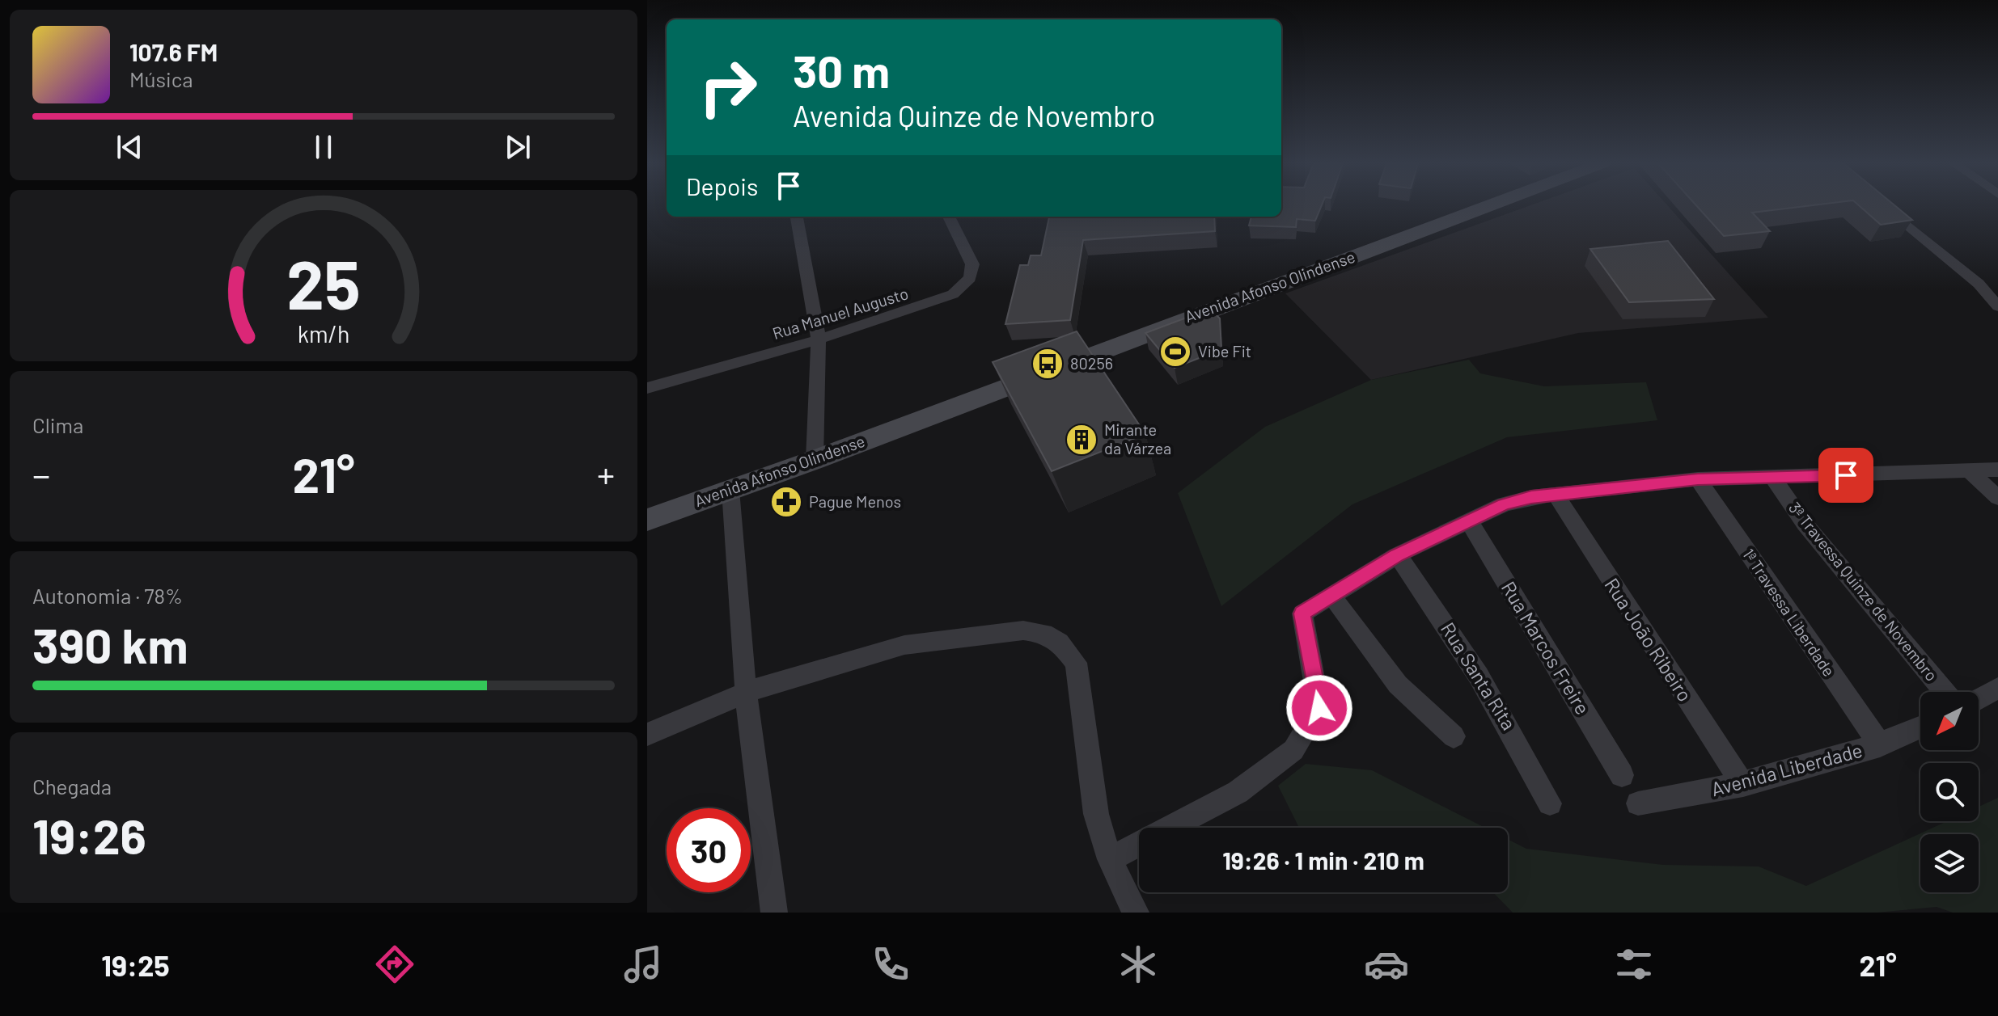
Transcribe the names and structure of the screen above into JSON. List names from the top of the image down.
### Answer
{
  "streets": {
    "main road": ["Avenida Afonso Olindense"],
    "street": [
      "Rua Manuel Augusto",
      "3ª Travessa Quinze de Novembro",
      "1ª Travessa Liberdade",
      "Rua João Ribeiro",
      "Rua Marcos Freire",
      "Rua Santa Rita",
      "Avenida Liberdade"
    ]
  },
  "crossings": [
    ["1ª Travessa Liberdade", "Avenida Liberdade"],
    ["Rua João Ribeiro", "Avenida Liberdade"]
  ],
  "places": {
    "sports": ["Vibe Fit"],
    "bus stop": ["80256"],
    "building": ["Mirante da Várzea"],
    "pharmacy": ["Pague Menos"]
  },
  "north": "bottom left",
  "page": {
    "turn": ["30 m", "Avenida Quinze de Novembro"],
    "song": ["107.6 FM", "Música"],
    "then": "Depois",
    "tile": [
      "Clima",
      ["Autonomia · 78%", "390 km"],
      ["Chegada", "19:26"]
    ],
    "heat": ["−", "21°", "+"],
    "limit": "30",
    "trip": "19:26 · 1 min · 210 m",
    "tabs": ["19:25", "21°"],
    "gauge": ["25", "km/h"]
  }
}
